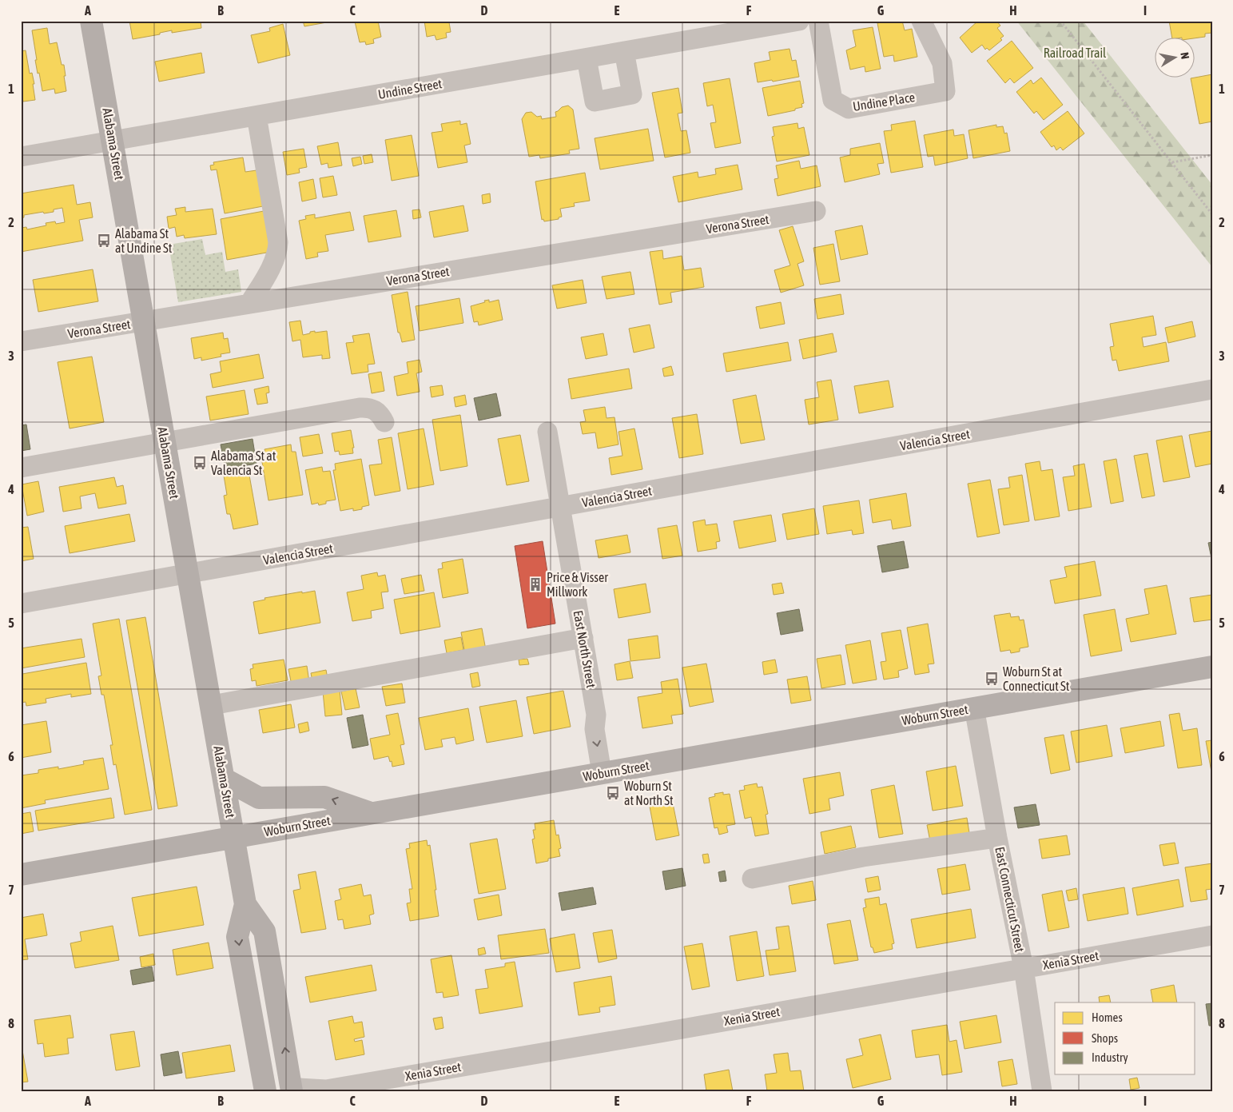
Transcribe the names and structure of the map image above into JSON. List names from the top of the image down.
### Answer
{
  "streets": {
    "main road": ["Alabama Street", "Woburn Street"],
    "street": [
      "Undine Street",
      "Undine Place",
      "Verona Street",
      "Valencia Street",
      "East North Street",
      "East Connecticut Street",
      "Xenia Street"
    ]
  },
  "crossings": [
    ["Undine Street", "Alabama Street"],
    ["Alabama Street", "Verona Street"],
    ["Alabama Street", "Valencia Street"],
    ["Alabama Street", "Woburn Street"],
    ["Alabama Street", "Xenia Street"],
    ["Valencia Street", "East North Street"],
    ["East North Street", "Woburn Street"],
    ["Woburn Street", "East Connecticut Street"],
    ["East Connecticut Street", "Xenia Street"]
  ],
  "one_way": ["East North Street"],
  "parks": ["Railroad Trail"],
  "places": {
    "bus stop": [
      "Alabama St at Undine St",
      "Alabama St at Valencia St",
      "Woburn St at Connecticut St",
      "Woburn St at North St"
    ],
    "building": ["Price & Visser Millwork"]
  },
  "legend": ["Homes", "Shops", "Industry"],
  "north": "right",
  "grid": {
    "columns": [
      "A",
      "B",
      "C",
      "D",
      "E",
      "F",
      "G",
      "H",
      "I"
    ],
    "rows": [
      "1",
      "2",
      "3",
      "4",
      "5",
      "6",
      "7",
      "8"
    ]
  }
}
